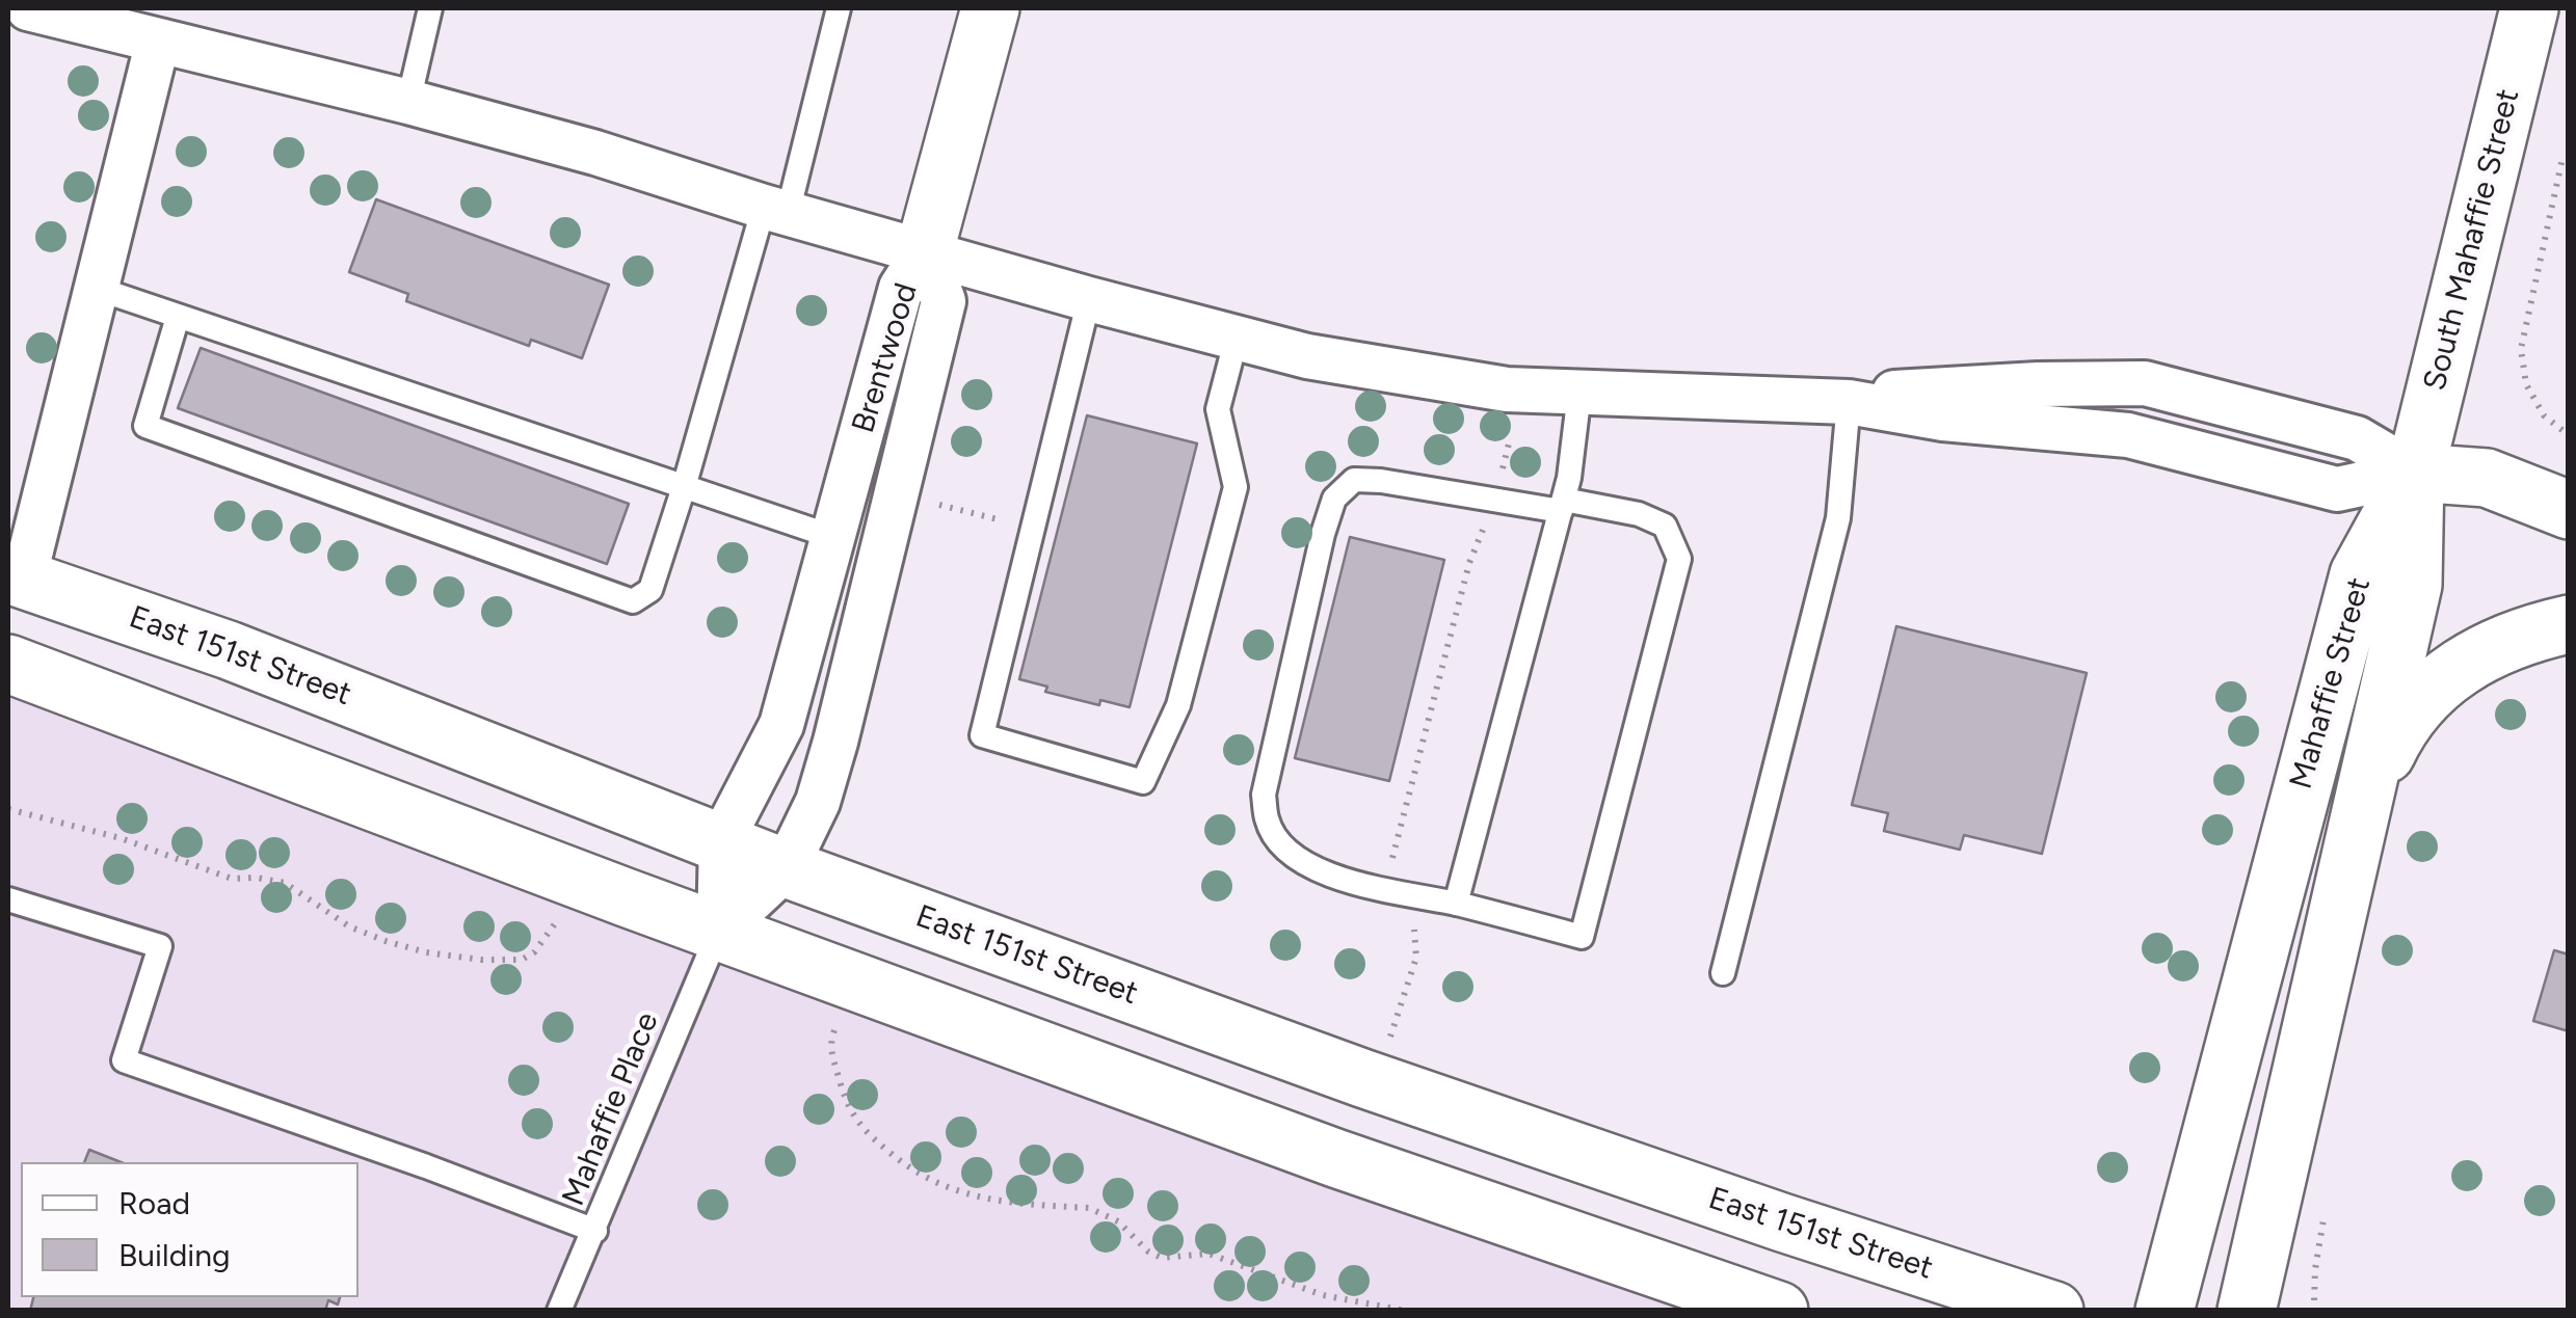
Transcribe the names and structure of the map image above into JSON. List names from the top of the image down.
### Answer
{
  "streets": {
    "main road": ["South Mahaffie Street", "East 151st Street", "Mahaffie Street"],
    "street": ["Brentwood"],
    "lane": ["Mahaffie Place"]
  },
  "crossings": [
    ["South Mahaffie Street", "Mahaffie Street"],
    ["Brentwood", "East 151st Street"],
    ["Brentwood", "Mahaffie Place"]
  ],
  "legend": ["Road", "Building"]
}
